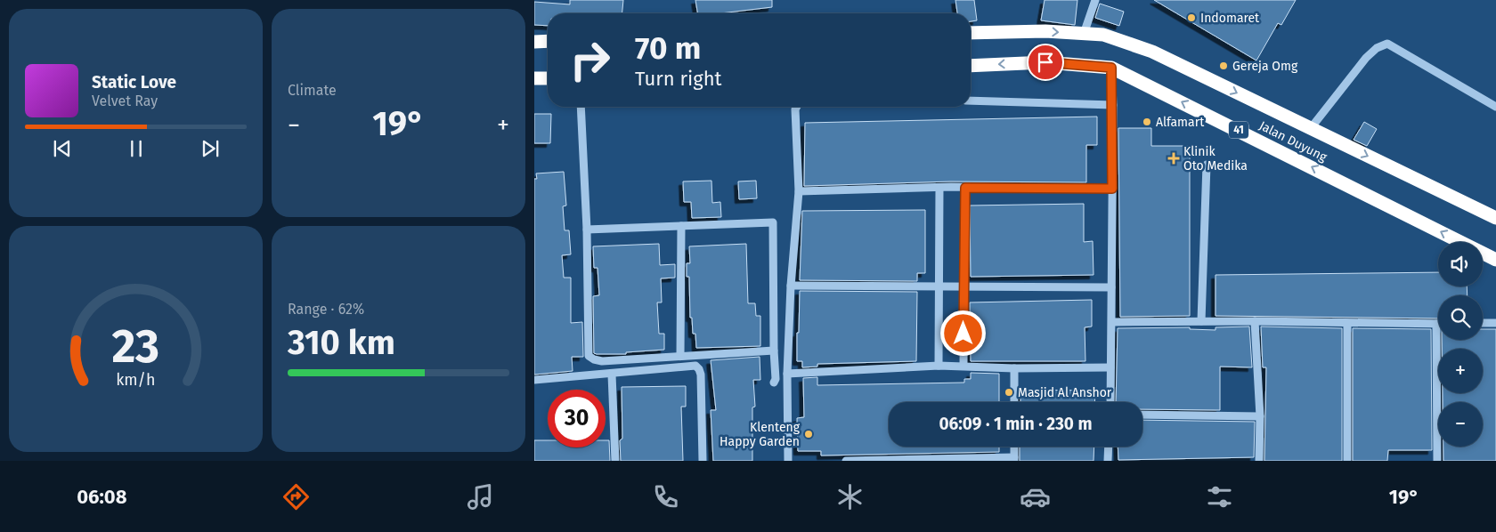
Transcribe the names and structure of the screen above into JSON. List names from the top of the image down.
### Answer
{
  "streets": {
    "highway": ["41", "Jalan Duyung"]
  },
  "places": {
    "other": [
      "Indomaret",
      "Gereja Omg",
      "Alfamart",
      "Masjid Al Anshor",
      "Klenteng Happy Garden"
    ],
    "health": ["Klinik Oto Medika"]
  },
  "page": {
    "tile": [
      "Climate",
      ["Range · 62%", "310 km"]
    ],
    "turn": ["70 m", "Turn right"],
    "song": ["Static Love", "Velvet Ray"],
    "heat": ["−", "19°", "+"],
    "map_buttons": ["+", "−"],
    "limit": "30",
    "trip": "06:09 · 1 min · 230 m",
    "tabs": ["06:08", "19°"],
    "gauge": ["23", "km/h"]
  }
}
